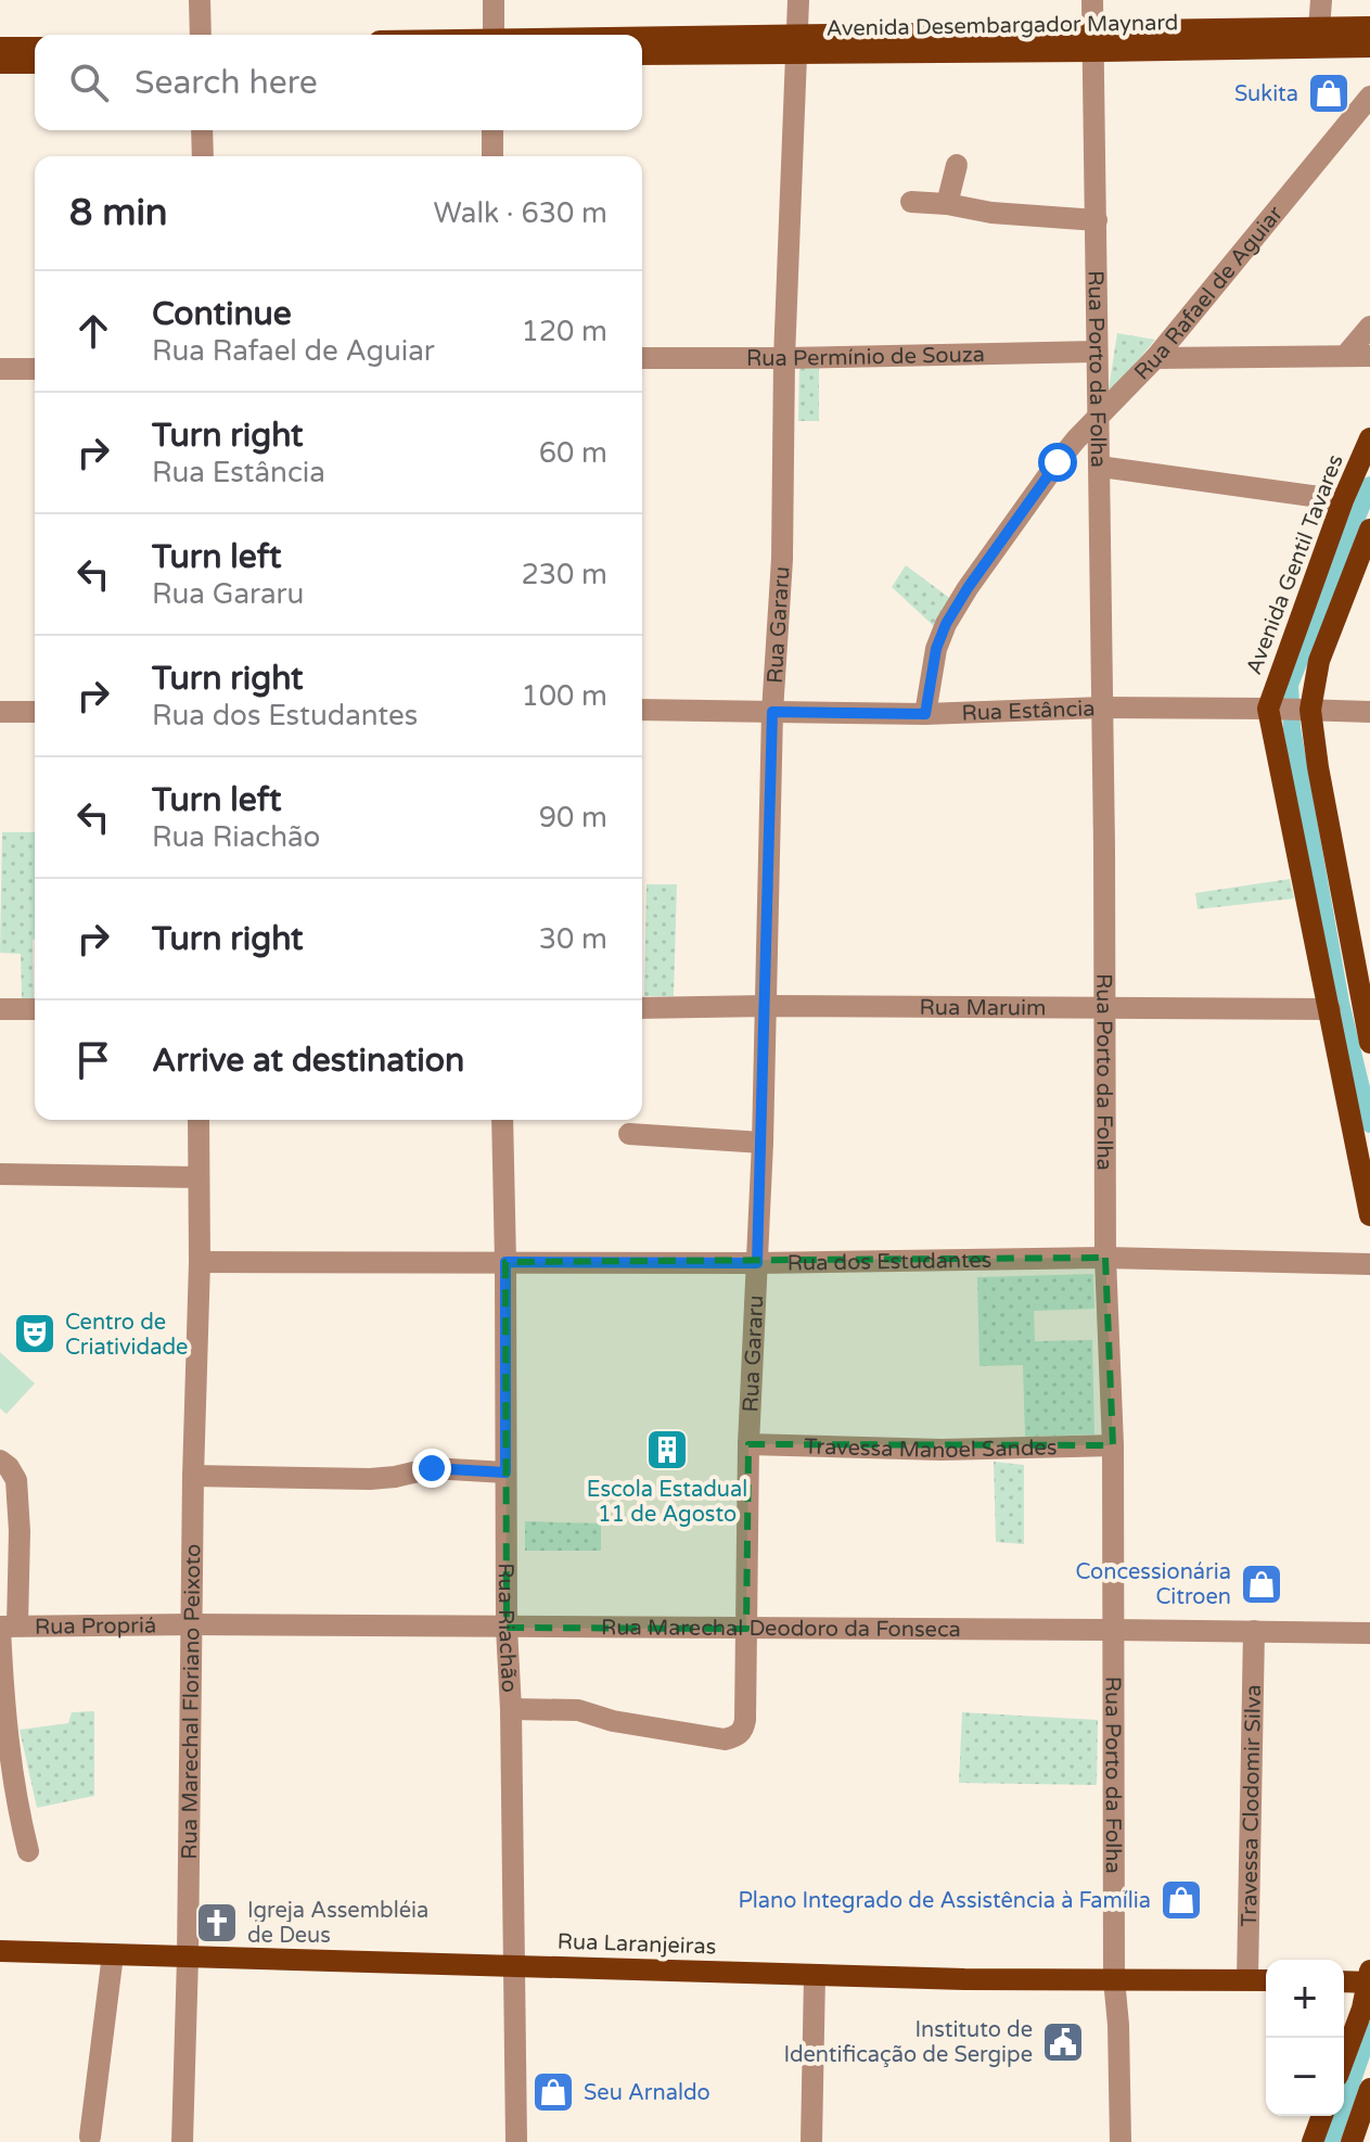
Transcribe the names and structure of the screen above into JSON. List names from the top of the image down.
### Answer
{
  "streets": {
    "main road": ["Avenida Desembargador Maynard", "Avenida Gentil Tavares", "Rua Laranjeiras"],
    "street": [
      "Rua Rafael de Aguiar",
      "Rua Permínio de Souza",
      "Rua Porto da Folha",
      "Rua Gararu",
      "Rua Estância",
      "Rua Maruim",
      "Rua dos Estudantes",
      "Travessa Manoel Sandes",
      "Rua Propriá",
      "Rua Riachão",
      "Rua Marechal Deodoro da Fonseca",
      "Rua Marechal Floriano Peixoto",
      "Travessa Clodomir Silva"
    ]
  },
  "crossings": [
    ["Avenida Desembargador Maynard", "Rua Porto da Folha"],
    ["Avenida Desembargador Maynard", "Rua Gararu"],
    ["Rua Rafael de Aguiar", "Rua Porto da Folha"],
    ["Rua Rafael de Aguiar", "Rua Estância"],
    ["Rua Permínio de Souza", "Rua Porto da Folha"],
    ["Rua Permínio de Souza", "Rua Gararu"],
    ["Rua Porto da Folha", "Rua Estância"],
    ["Rua Porto da Folha", "Rua Maruim"],
    ["Rua Porto da Folha", "Rua dos Estudantes"],
    ["Rua Porto da Folha", "Travessa Manoel Sandes"],
    ["Rua Porto da Folha", "Rua Marechal Deodoro da Fonseca"],
    ["Rua Porto da Folha", "Rua Laranjeiras"],
    ["Avenida Gentil Tavares", "Rua Estância"],
    ["Rua Gararu", "Rua Estância"],
    ["Rua Gararu", "Rua Maruim"],
    ["Rua Gararu", "Rua dos Estudantes"],
    ["Rua Gararu", "Travessa Manoel Sandes"],
    ["Rua Gararu", "Rua Riachão"],
    ["Rua Gararu", "Rua Marechal Deodoro da Fonseca"],
    ["Rua dos Estudantes", "Rua Riachão"],
    ["Rua dos Estudantes", "Rua Marechal Floriano Peixoto"],
    ["Rua Propriá", "Rua Marechal Deodoro da Fonseca"],
    ["Rua Propriá", "Rua Marechal Floriano Peixoto"],
    ["Rua Riachão", "Rua Marechal Deodoro da Fonseca"],
    ["Rua Riachão", "Rua Laranjeiras"],
    ["Rua Marechal Deodoro da Fonseca", "Rua Marechal Floriano Peixoto"],
    ["Rua Marechal Deodoro da Fonseca", "Travessa Clodomir Silva"],
    ["Rua Marechal Floriano Peixoto", "Rua Laranjeiras"],
    ["Travessa Clodomir Silva", "Rua Laranjeiras"]
  ],
  "places": {
    "shop": [
      "Sukita",
      "Concessionária Citroen",
      "Plano Integrado de Assistência à Família",
      "Seu Arnaldo"
    ],
    "theatre": ["Centro de Criatividade"],
    "building": ["Escola Estadual 11 de Agosto"],
    "church": ["Igreja Assembléia de Deus"],
    "public building": ["Instituto de Identificação de Sergipe"]
  },
  "page": {
    "search": "Search here",
    "heading": ["8 min", "Walk · 630 m"],
    "list": [
      ["Continue", "Rua Rafael de Aguiar", "120 m"],
      ["Turn right", "Rua Estância", "60 m"],
      ["Turn left", "Rua Gararu", "230 m"],
      ["Turn right", "Rua dos Estudantes", "100 m"],
      ["Turn left", "Rua Riachão", "90 m"],
      ["Turn right", "30 m"],
      "Arrive at destination"
    ],
    "map_buttons": ["+", "−"]
  }
}
